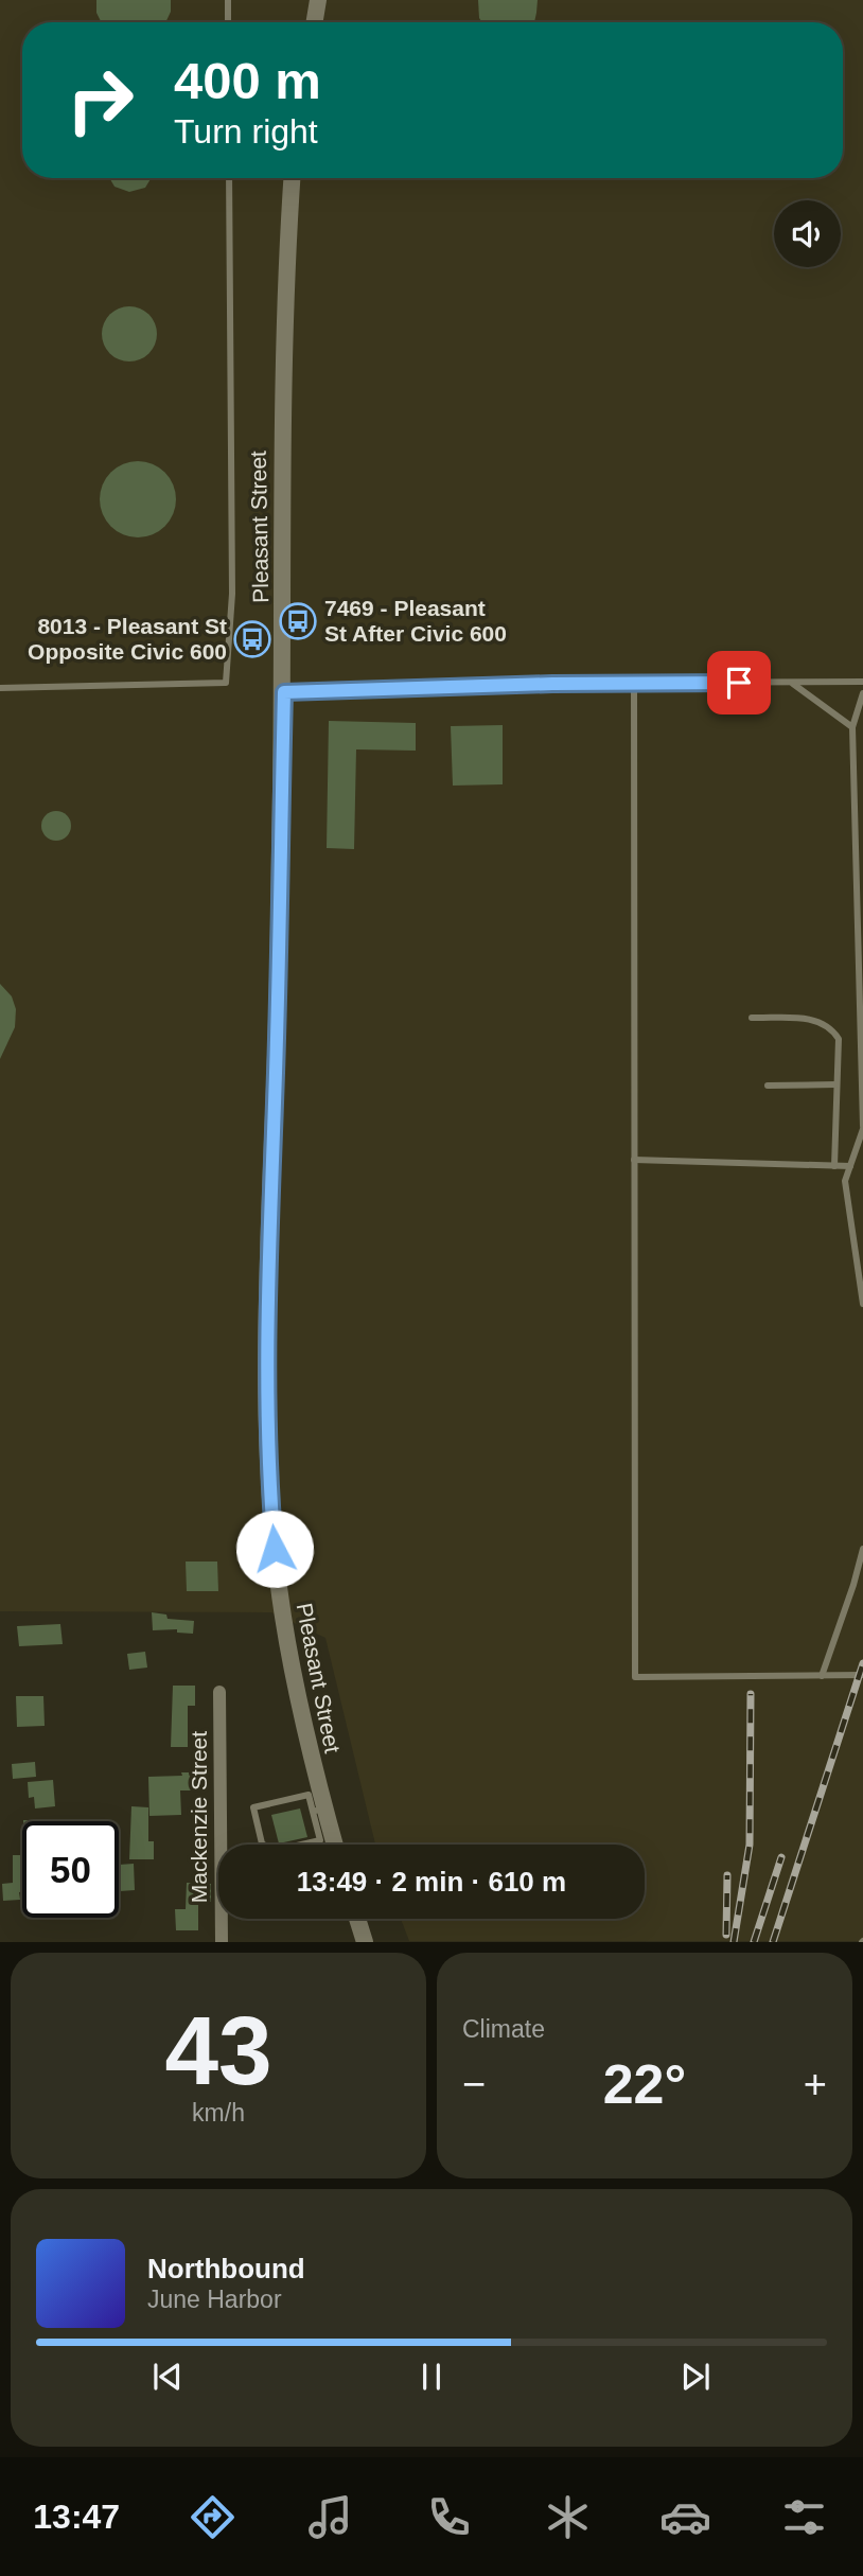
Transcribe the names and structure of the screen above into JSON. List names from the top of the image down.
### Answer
{
  "streets": {
    "main road": ["Pleasant Street"],
    "street": ["Mackenzie Street"]
  },
  "places": {
    "bus stop": ["7469 - Pleasant St After Civic 600", "8013 - Pleasant St Opposite Civic 600"]
  },
  "page": {
    "turn": ["400 m", "Turn right"],
    "limit": "50",
    "trip": "13:49 · 2 min · 610 m",
    "tile": [
      ["43", "km/h"],
      "Climate"
    ],
    "heat": ["−", "22°", "+"],
    "song": ["Northbound", "June Harbor"],
    "tabs": "13:47"
  }
}
